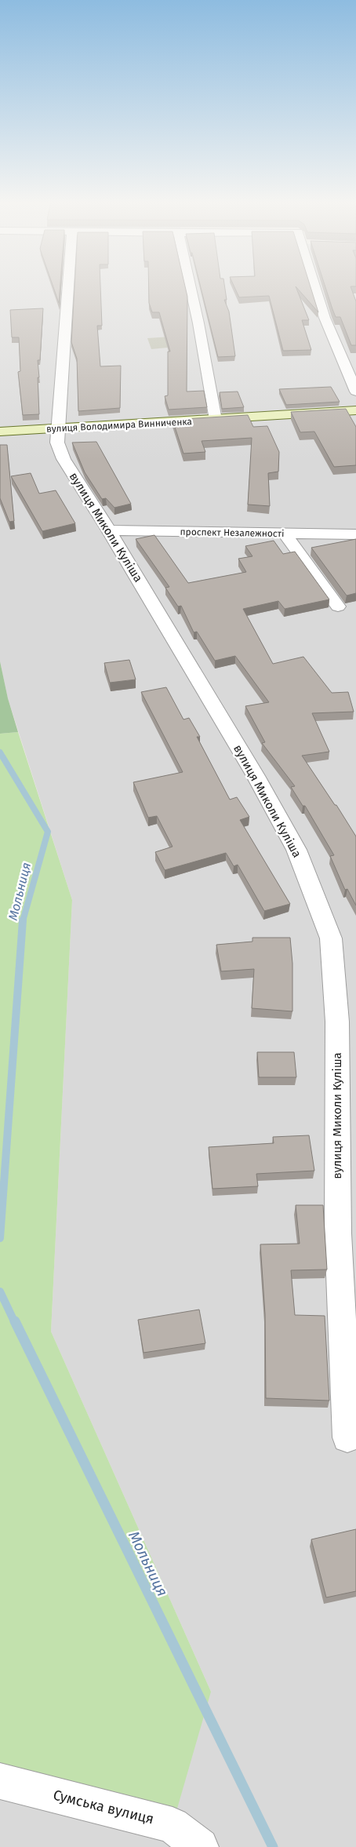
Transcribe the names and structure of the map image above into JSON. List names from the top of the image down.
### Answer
{
  "streets": {
    "main road": ["вулиця Володимира Винниченка"],
    "street": ["вулиця Миколи Куліша", "проспект Незалежності", "Сумська вулиця"]
  },
  "crossings": [
    ["вулиця Володимира Винниченка", "вулиця Миколи Куліша"],
    ["вулиця Миколи Куліша", "проспект Незалежності"]
  ],
  "water": ["Мольниця"]
}
